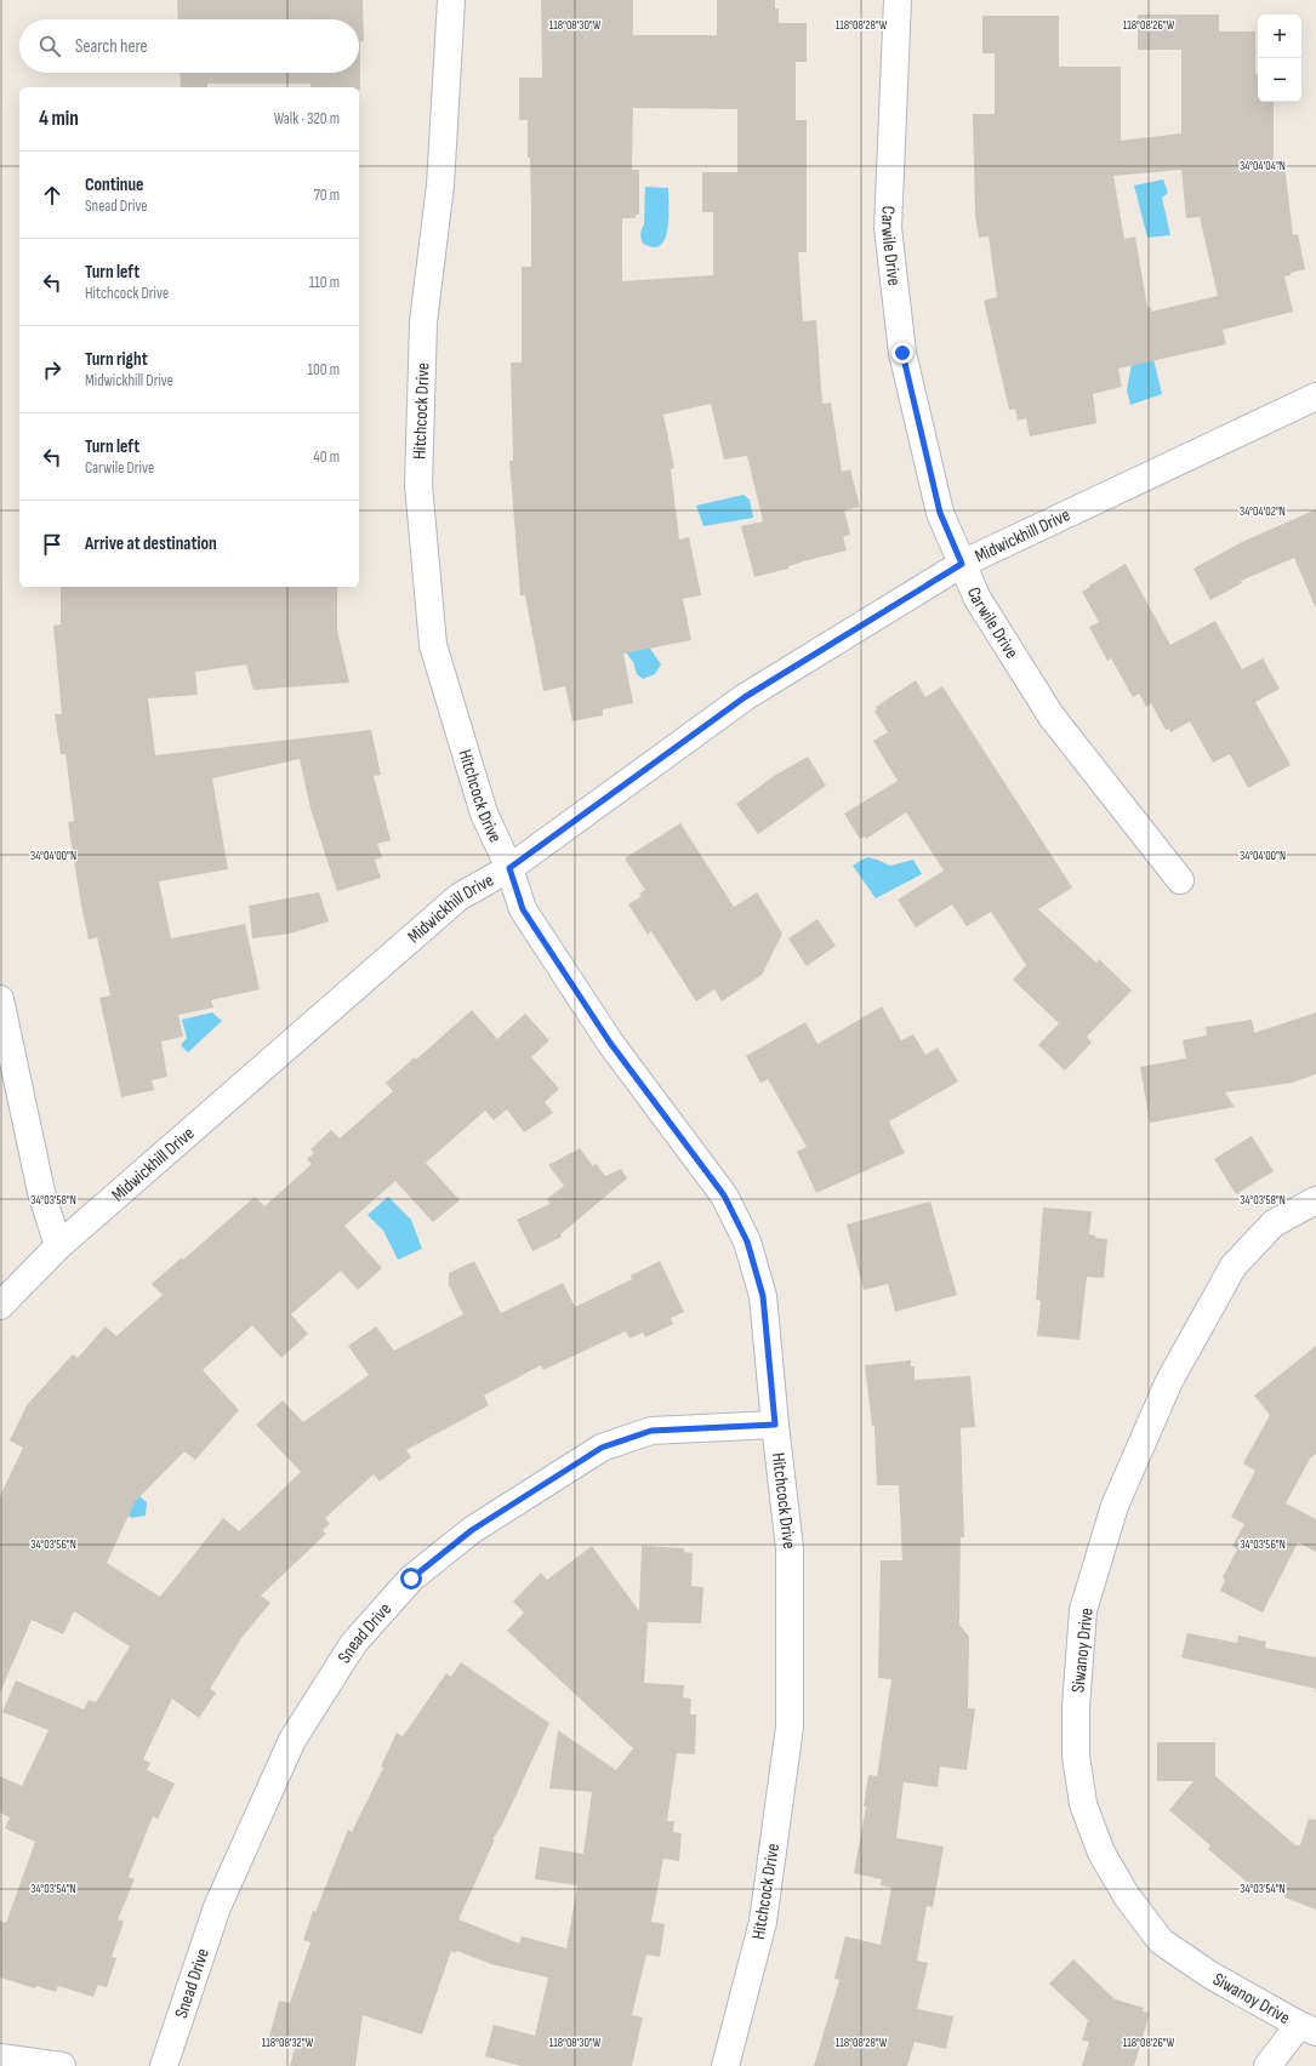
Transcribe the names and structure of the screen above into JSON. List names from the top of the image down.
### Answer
{
  "streets": {
    "street": [
      "Carwile Drive",
      "Hitchcock Drive",
      "Midwickhill Drive",
      "Snead Drive",
      "Siwanoy Drive"
    ]
  },
  "crossings": [
    ["Carwile Drive", "Midwickhill Drive"],
    ["Hitchcock Drive", "Midwickhill Drive"],
    ["Hitchcock Drive", "Snead Drive"]
  ],
  "page": {
    "map_buttons": ["+", "−"],
    "search": "Search here",
    "heading": ["4 min", "Walk · 320 m"],
    "list": [
      ["Continue", "Snead Drive", "70 m"],
      ["Turn left", "Hitchcock Drive", "110 m"],
      ["Turn right", "Midwickhill Drive", "100 m"],
      ["Turn left", "Carwile Drive", "40 m"],
      "Arrive at destination"
    ]
  },
  "coordinates": [
    "118°08'30\"W",
    "118°08'28\"W",
    "118°08'26\"W",
    "34°04'04\"N",
    "34°04'02\"N",
    "34°04'00\"N",
    "34°03'58\"N",
    "34°03'56\"N",
    "34°03'54\"N",
    "118°08'32\"W"
  ]
}
